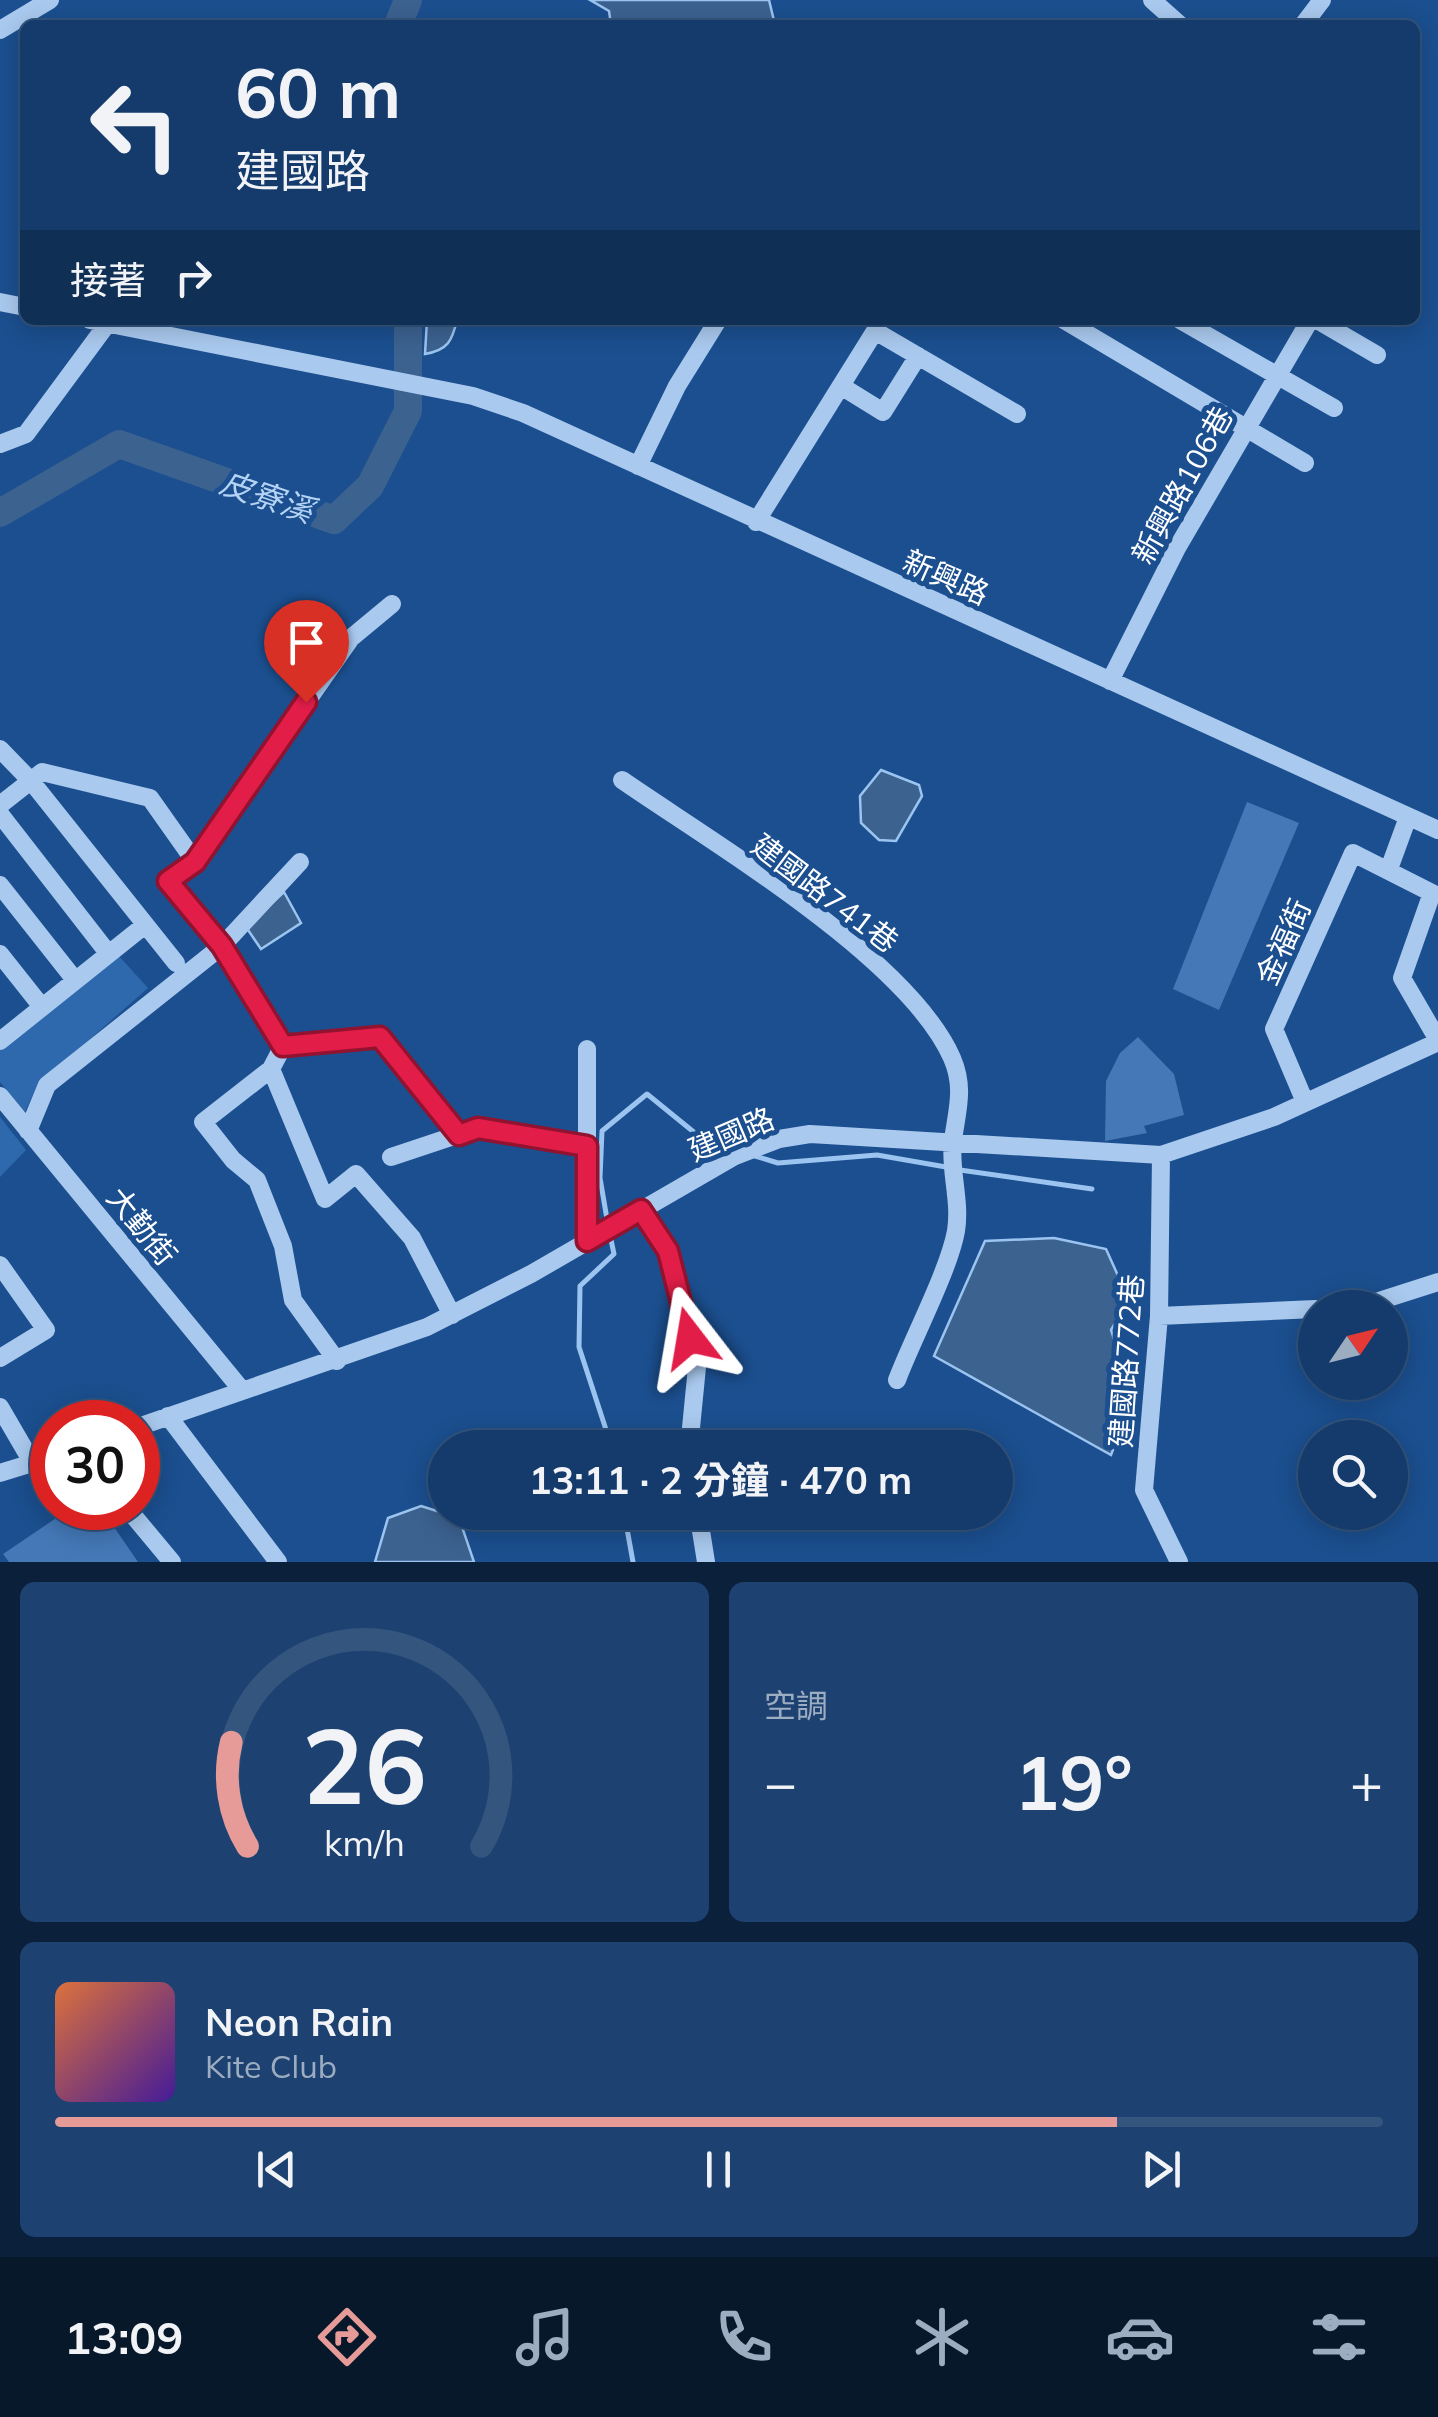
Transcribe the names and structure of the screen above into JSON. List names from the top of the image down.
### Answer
{
  "streets": {
    "street": [
      "新興路106巷",
      "新興路",
      "建國路741巷",
      "金福街",
      "建國路",
      "大勤街",
      "建國路772巷"
    ]
  },
  "crossings": [
    ["新興路106巷", "新興路"],
    ["建國路741巷", "建國路"],
    ["金福街", "建國路"],
    ["建國路", "大勤街"],
    ["建國路", "建國路772巷"]
  ],
  "water": ["皮寮溪"],
  "north": "top right",
  "page": {
    "turn": ["60 m", "建國路"],
    "then": "接著",
    "limit": "30",
    "trip": "13:11 · 2 分鐘 · 470 m",
    "tile": "空調",
    "heat": ["−", "19°", "+"],
    "song": ["Neon Rain", "Kite Club"],
    "tabs": "13:09",
    "gauge": ["26", "km/h"]
  }
}
